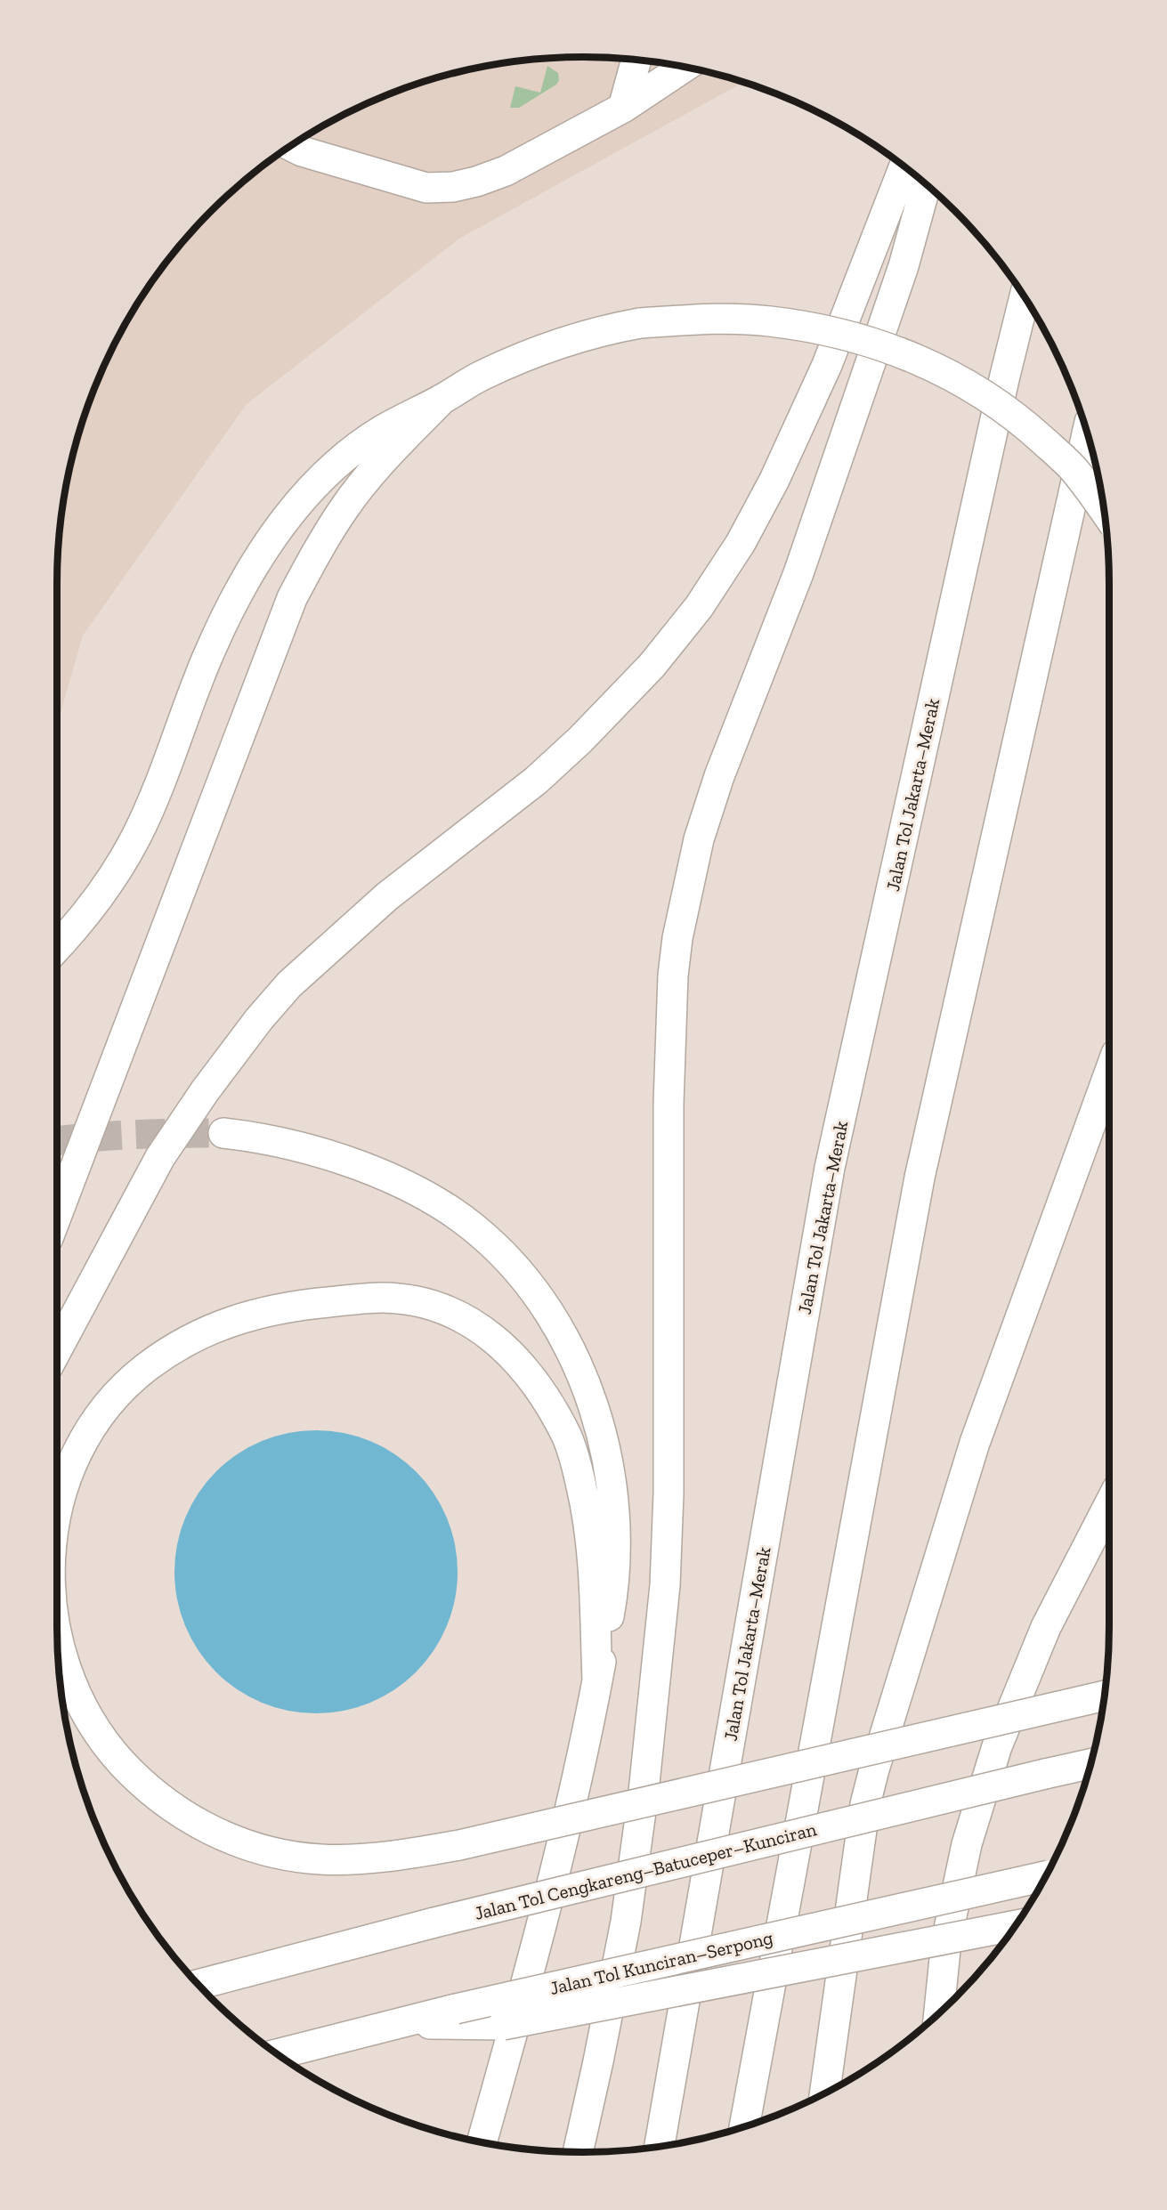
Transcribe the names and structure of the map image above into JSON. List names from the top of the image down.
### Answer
{
  "streets": {
    "main road": ["Jalan Tol Jakarta–Merak", "Jalan Tol Cengkareng–Batuceper–Kunciran", "Jalan Tol Kunciran–Serpong"]
  }
}
